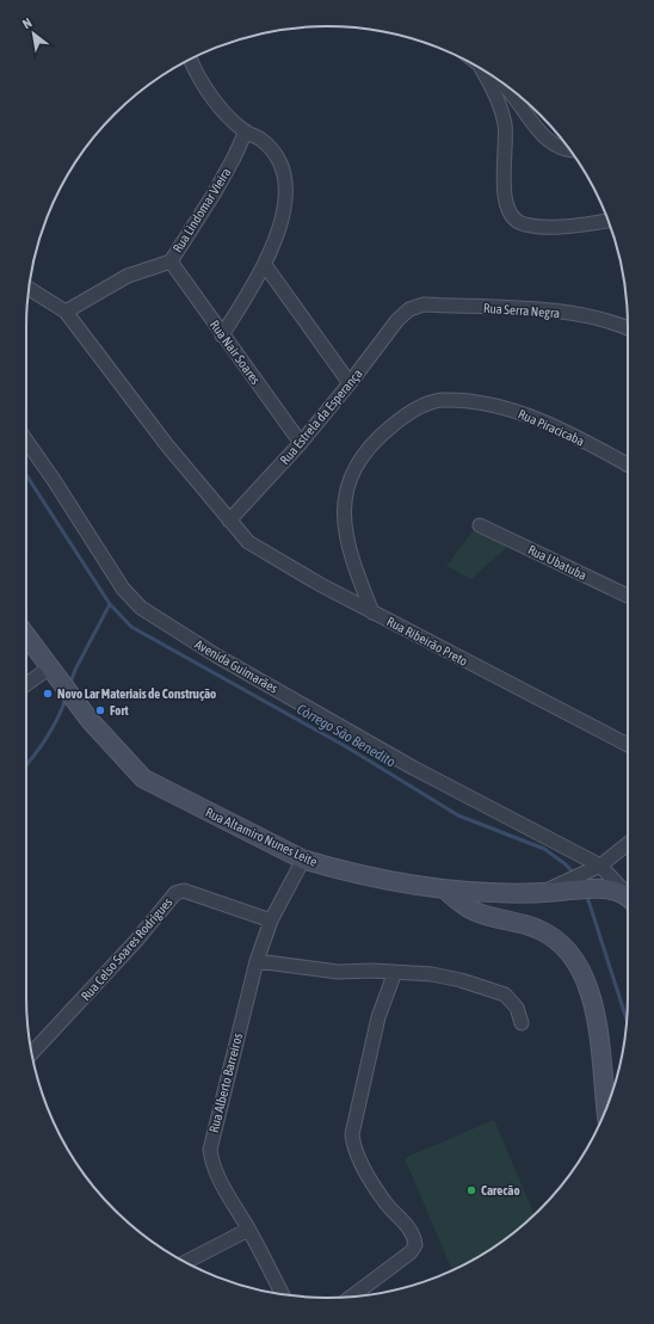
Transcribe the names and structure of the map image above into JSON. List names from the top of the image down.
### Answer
{
  "streets": {
    "main road": ["Rua Altamiro Nunes Leite"],
    "street": [
      "Rua Lindomar Vieira",
      "Rua Serra Negra",
      "Rua Nair Soares",
      "Rua Estrela da Esperança",
      "Rua Piracicaba",
      "Rua Ubatuba",
      "Rua Ribeirão Preto",
      "Avenida Guimarães",
      "Rua Celso Soares Rodrigues",
      "Rua Alberto Barreiros"
    ]
  },
  "crossings": [
    ["Rua Lindomar Vieira", "Rua Nair Soares"],
    ["Rua Lindomar Vieira", "Rua Ribeirão Preto"],
    ["Rua Serra Negra", "Rua Estrela da Esperança"],
    ["Rua Nair Soares", "Rua Estrela da Esperança"],
    ["Rua Estrela da Esperança", "Rua Ribeirão Preto"],
    ["Rua Piracicaba", "Rua Ribeirão Preto"],
    ["Rua Altamiro Nunes Leite", "Rua Alberto Barreiros"],
    ["Rua Celso Soares Rodrigues", "Rua Alberto Barreiros"]
  ],
  "water": ["Córrego São Benedito"],
  "places": ["Novo Lar Materiais de Construção", "Fort", "Carecão"],
  "north": "top left"
}
